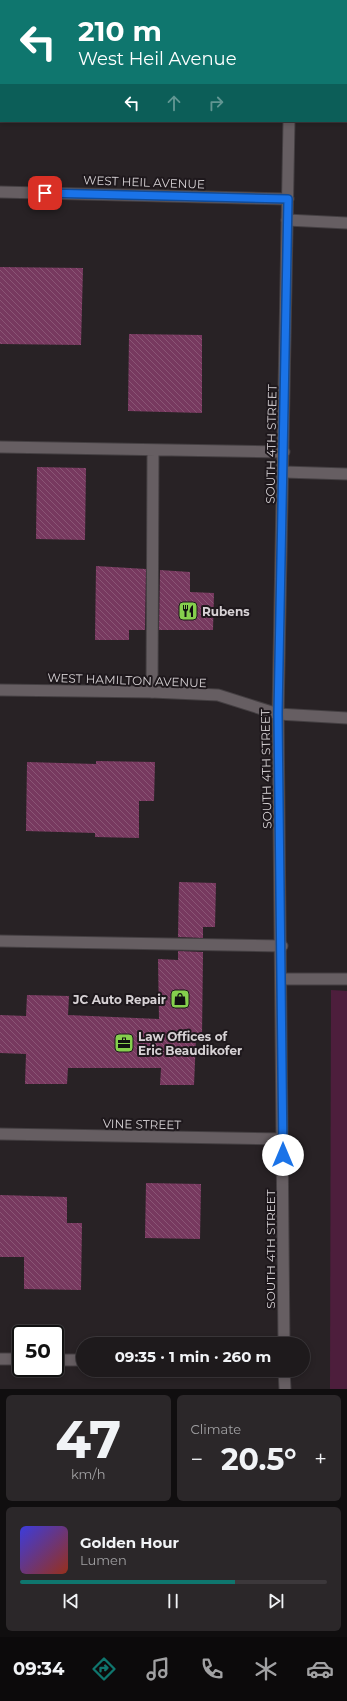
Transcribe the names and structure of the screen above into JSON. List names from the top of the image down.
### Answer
{
  "streets": {
    "main road": [
      "WEST HEIL AVENUE",
      "SOUTH 4TH STREET",
      "WEST HAMILTON AVENUE",
      "VINE STREET"
    ]
  },
  "crossings": [
    ["WEST HEIL AVENUE", "SOUTH 4TH STREET"],
    ["SOUTH 4TH STREET", "WEST HAMILTON AVENUE"],
    ["SOUTH 4TH STREET", "VINE STREET"]
  ],
  "places": {
    "restaurant": ["Rubens"],
    "shop": ["JC Auto Repair"],
    "office": ["Law Offices of Eric Beaudikofer"]
  },
  "page": {
    "turn": ["210 m", "West Heil Avenue"],
    "limit": "50",
    "trip": "09:35 · 1 min · 260 m",
    "tile": [
      ["47", "km/h"],
      "Climate"
    ],
    "heat": ["−", "20.5°", "+"],
    "song": ["Golden Hour", "Lumen"],
    "tabs": "09:34"
  }
}
